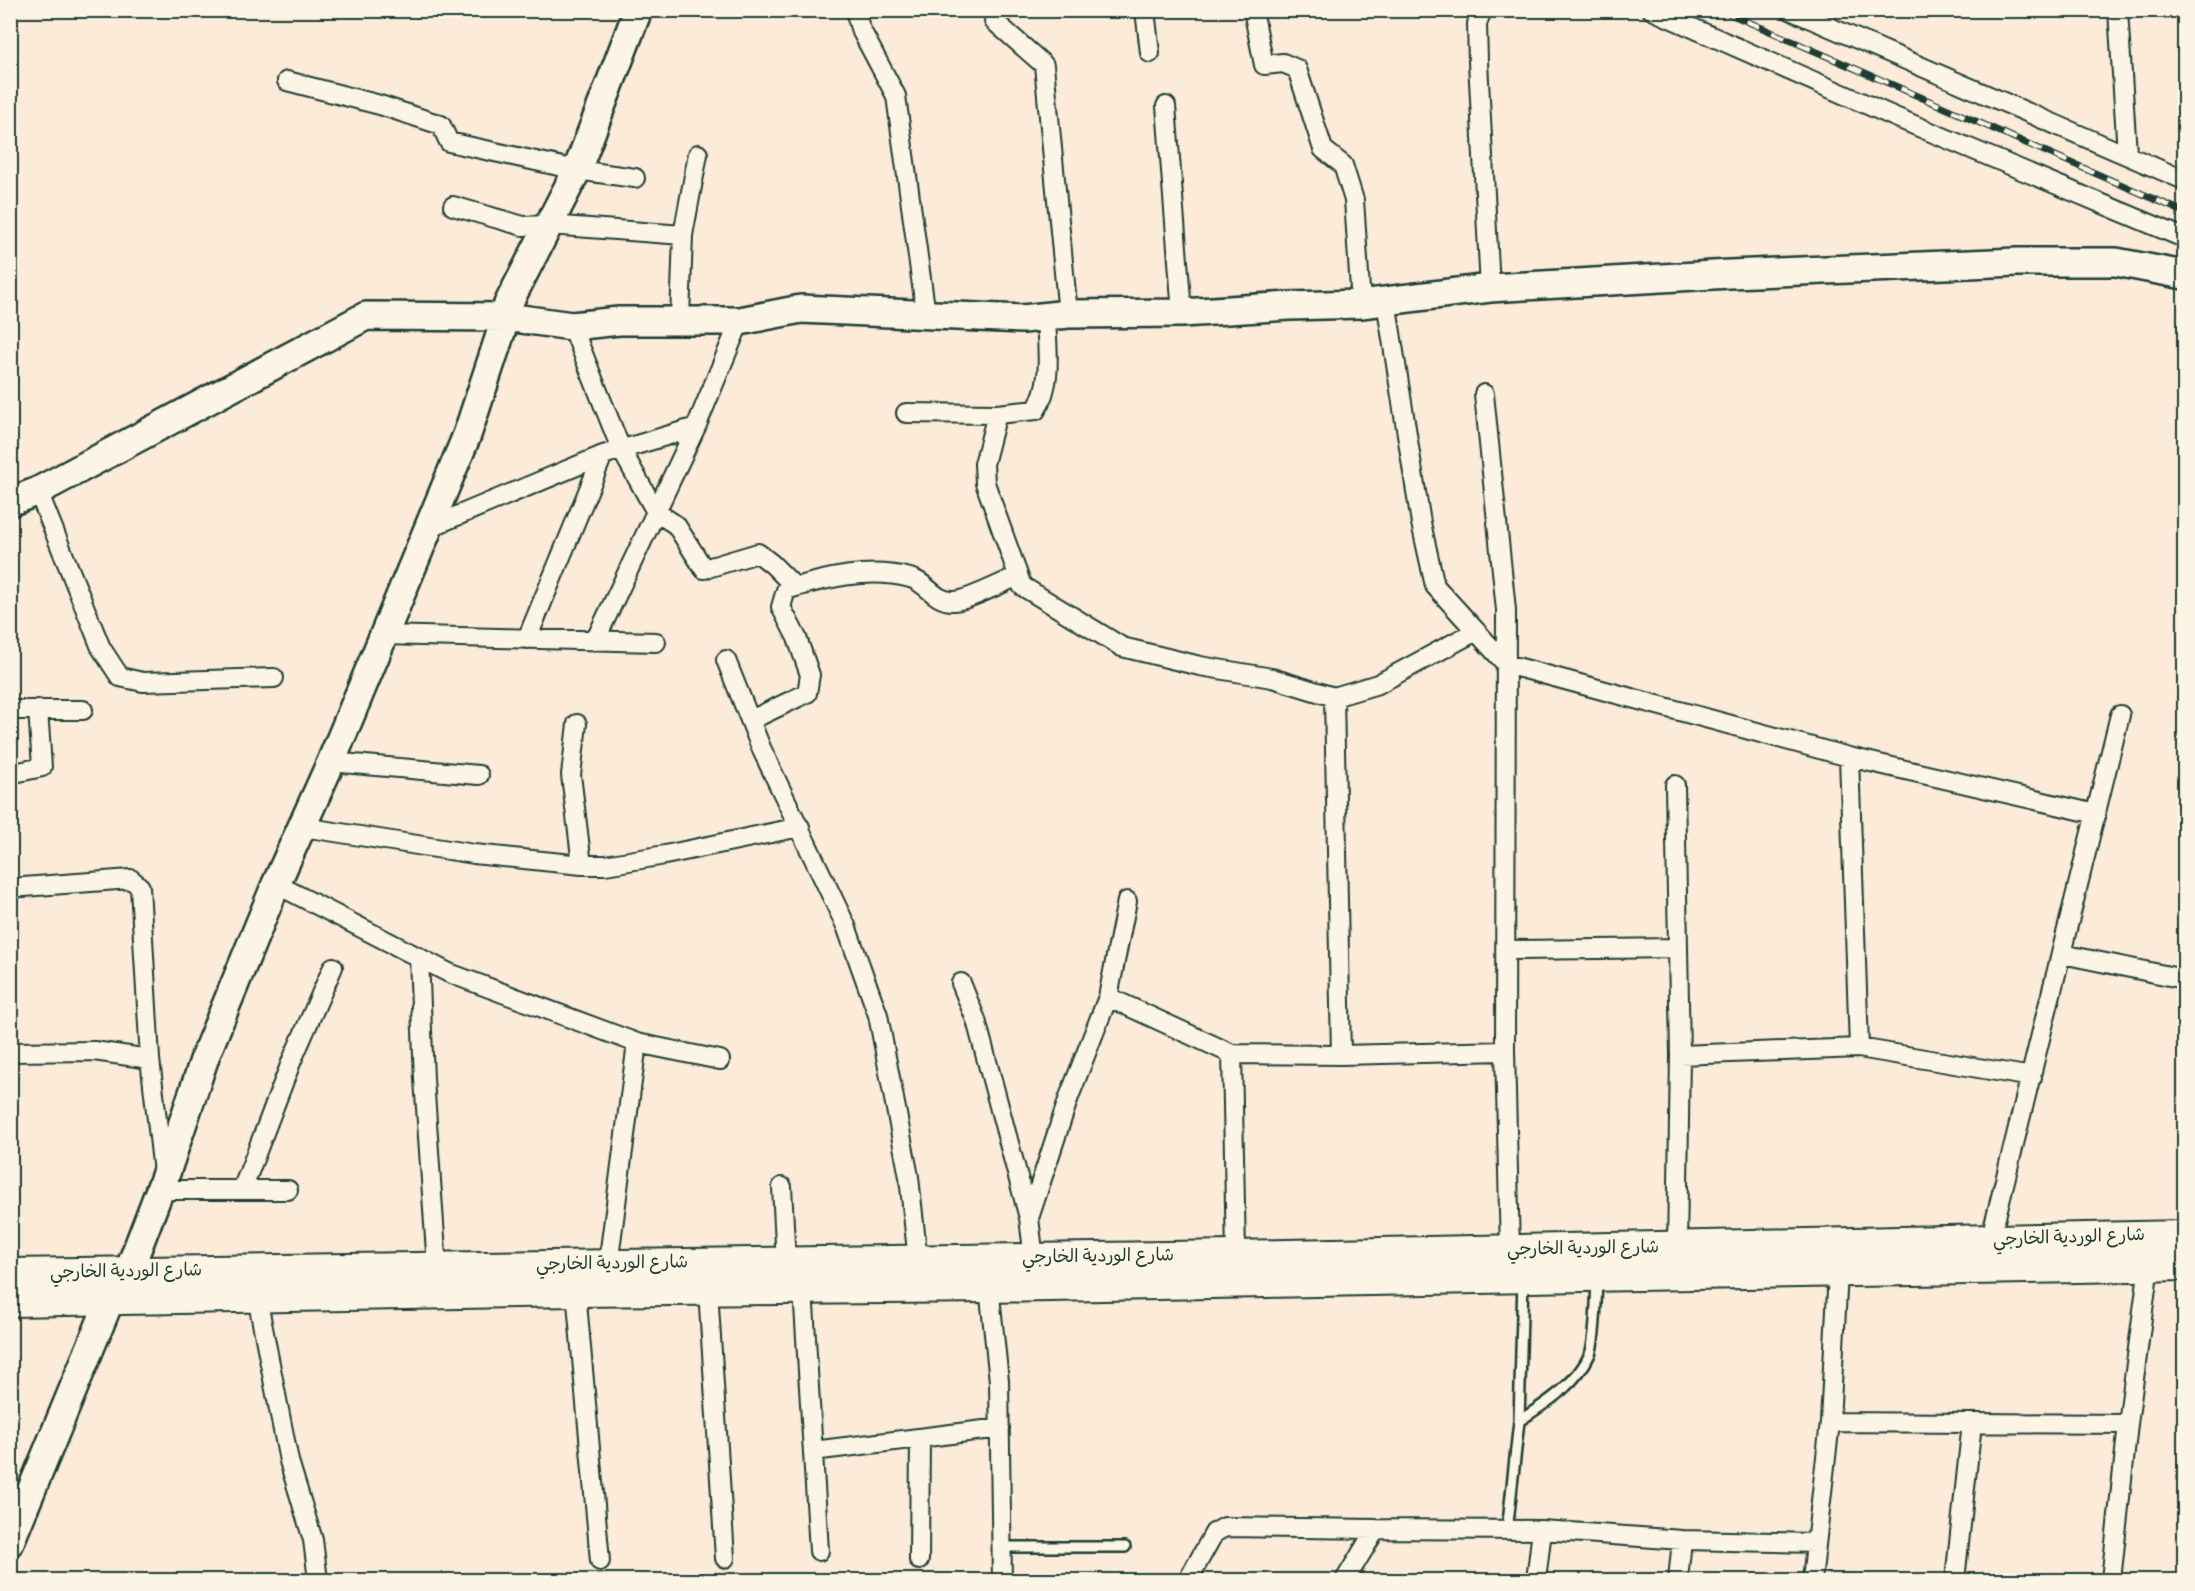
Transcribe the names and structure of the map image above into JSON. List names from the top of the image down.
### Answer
{
  "streets": {
    "main road": ["شارع الوردية الخارجي"]
  }
}
